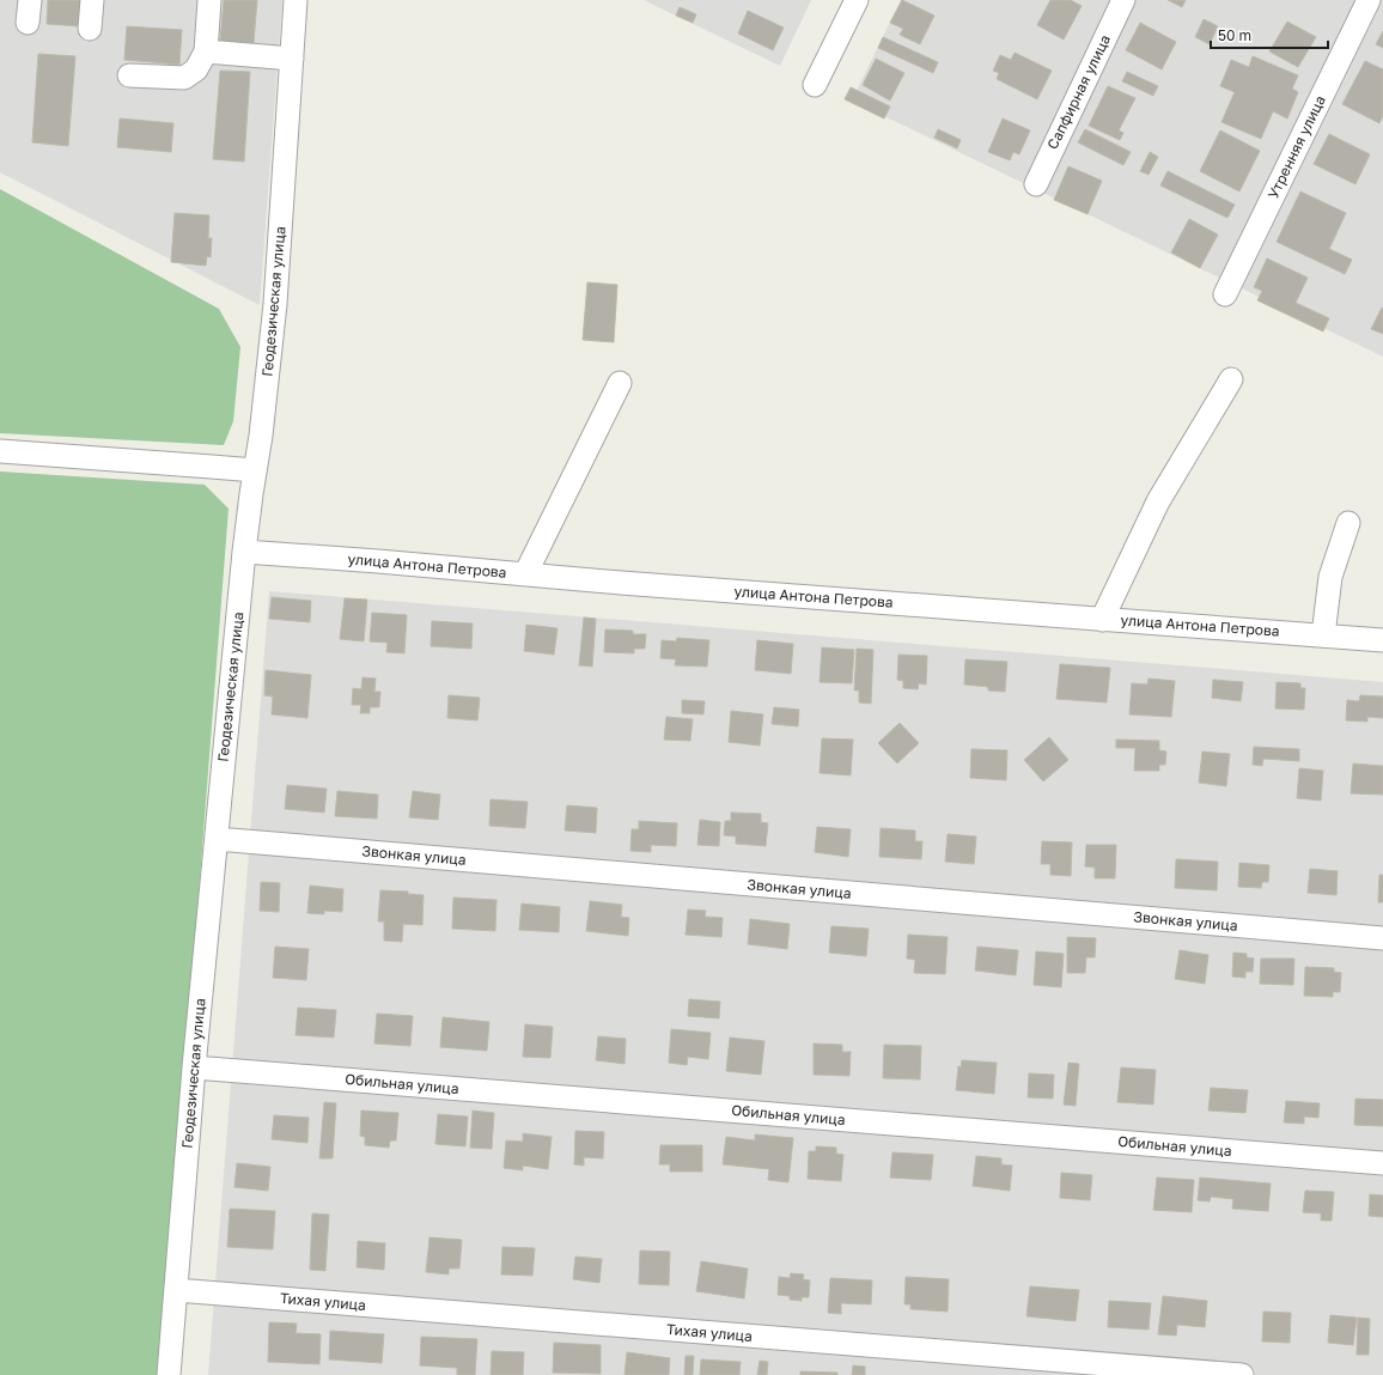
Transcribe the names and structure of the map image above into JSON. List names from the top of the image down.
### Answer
{
  "streets": {
    "street": [
      "Сапфирная улица",
      "Утренняя улица",
      "Геодезическая улица",
      "улица Антона Петрова",
      "Звонкая улица",
      "Обильная улица",
      "Тихая улица"
    ]
  },
  "crossings": [
    ["Геодезическая улица", "улица Антона Петрова"],
    ["Геодезическая улица", "Звонкая улица"],
    ["Геодезическая улица", "Обильная улица"],
    ["Геодезическая улица", "Тихая улица"]
  ],
  "scale_bar": "50 m"
}
